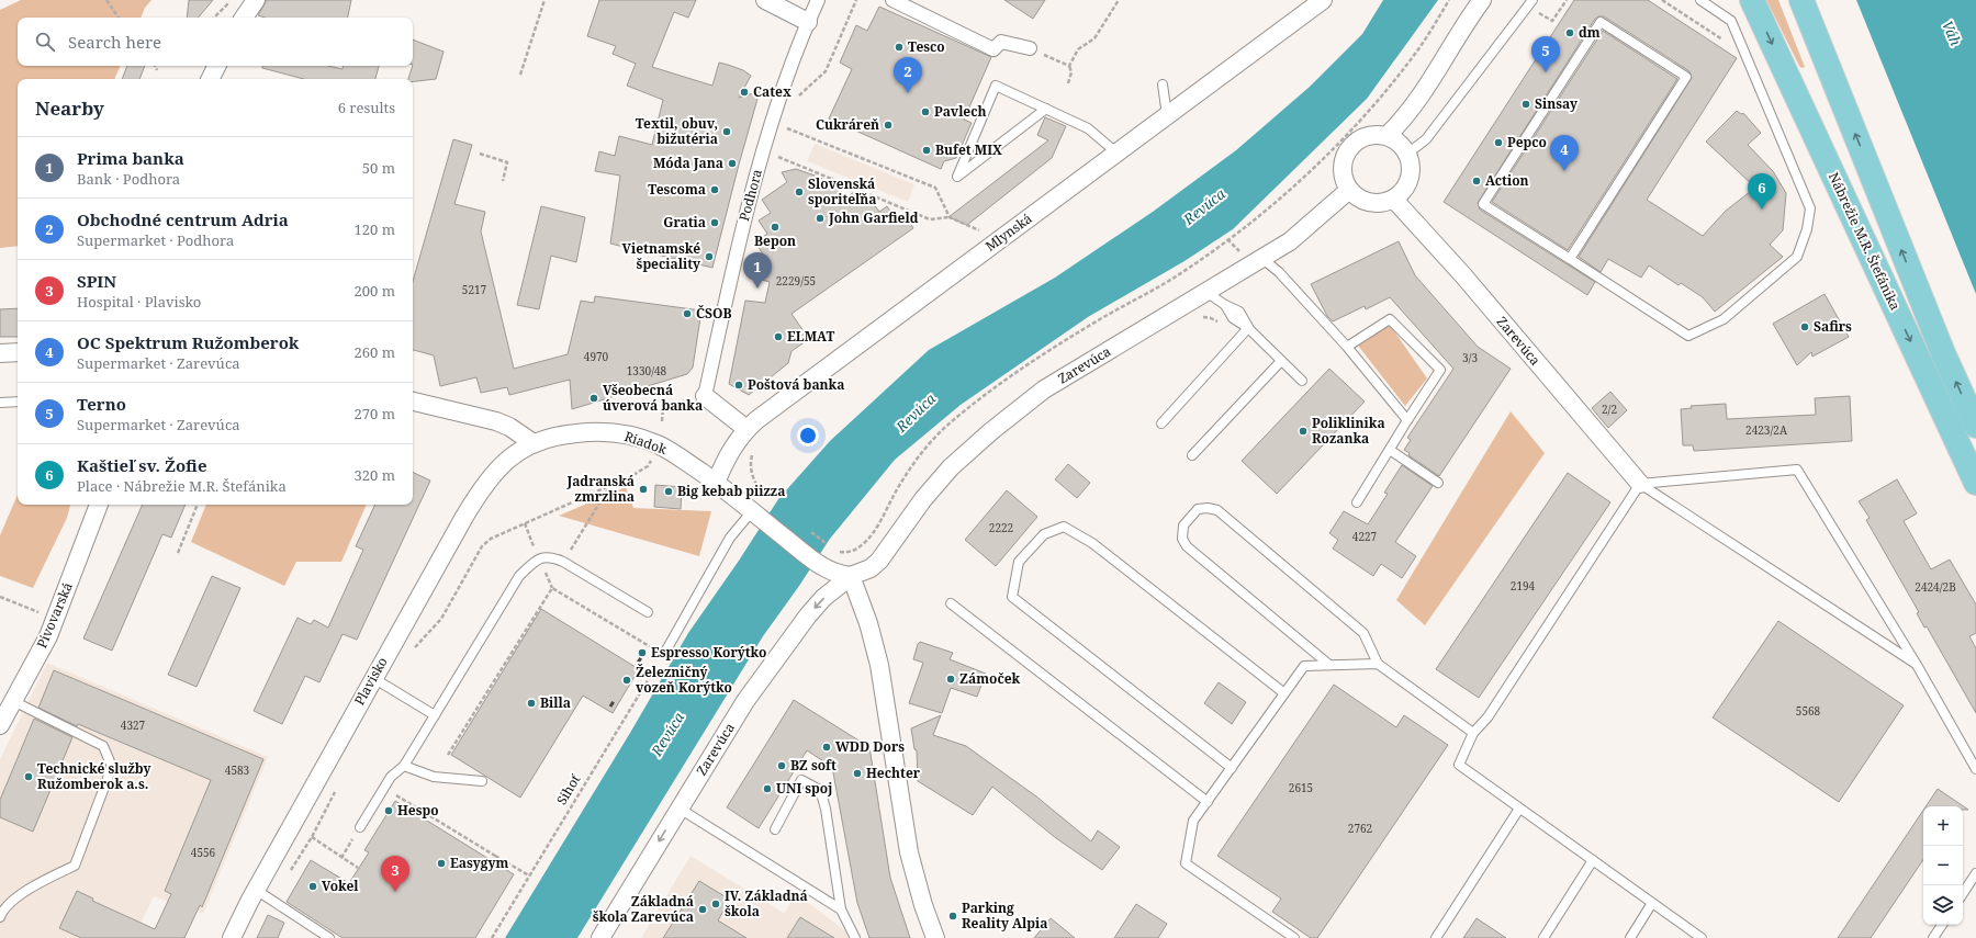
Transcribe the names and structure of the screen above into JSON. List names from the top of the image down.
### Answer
{
  "streets": {
    "main road": ["Nábrežie M.R. Štefánika"],
    "street": [
      "Podhora",
      "Mlynská",
      "Zarevúca",
      "Riadok",
      "Pivovarská",
      "Plavisko"
    ],
    "path": ["Sihoť"]
  },
  "crossings": [
    ["Mlynská", "Riadok"],
    ["Zarevúca", "Riadok"],
    ["Riadok", "Plavisko"]
  ],
  "water": ["Váh", "Revúca"],
  "places": [
    "dm",
    "Tesco",
    "Catex",
    "Sinsay",
    "Pavlech",
    "Cukráreň",
    "Textil, obuv, bižutéria",
    "Pepco",
    "Bufet MIX",
    "Móda Jana",
    "Action",
    "Tescoma",
    "Slovenská sporiteľňa",
    "John Garfield",
    "Gratia",
    "Bepon",
    "Vietnamské špeciality",
    "ČSOB",
    "Safirs",
    "ELMAT",
    "Poštová banka",
    "Všeobecná úverová banka",
    "Poliklinika Rozanka",
    "Jadranská zmrzlina",
    "Big kebab piizza",
    "Espresso Korýtko",
    "Zámoček",
    "Železničný vozeň Korýtko",
    "Billa",
    "WDD Dors",
    "BZ soft",
    "Hechter",
    "Technické služby Ružomberok a.s.",
    "UNI spoj",
    "Hespo",
    "Easygym",
    "Vokel",
    "IV. Základná škola",
    "Základná škola Zarevúca",
    "Parking Reality Alpia"
  ],
  "house_numbers": [
    "2229/55",
    "5217",
    "4970",
    "3/3",
    "1330/48",
    "2/2",
    "2423/2A",
    "2222",
    "4227",
    "2194",
    "2424/2B",
    "5568",
    "4327",
    "4583",
    "2615",
    "2762",
    "4556"
  ],
  "page": {
    "search": "Search here",
    "pins": [
      "5",
      "2",
      "4",
      "6",
      "1",
      "3"
    ],
    "heading": ["Nearby", "6 results"],
    "list": [
      {
        "mark": "1",
        "name": "Prima banka",
        "note": "Bank · Podhora",
        "value": "50 m"
      },
      {
        "mark": "2",
        "name": "Obchodné centrum Adria",
        "note": "Supermarket · Podhora",
        "value": "120 m"
      },
      {
        "mark": "3",
        "name": "SPIN",
        "note": "Hospital · Plavisko",
        "value": "200 m"
      },
      {
        "mark": "4",
        "name": "OC Spektrum Ružomberok",
        "note": "Supermarket · Zarevúca",
        "value": "260 m"
      },
      {
        "mark": "5",
        "name": "Terno",
        "note": "Supermarket · Zarevúca",
        "value": "270 m"
      },
      {
        "mark": "6",
        "name": "Kaštieľ sv. Žofie",
        "note": "Place · Nábrežie M.R. Štefánika",
        "value": "320 m"
      }
    ],
    "map_buttons": ["+", "−"]
  }
}
